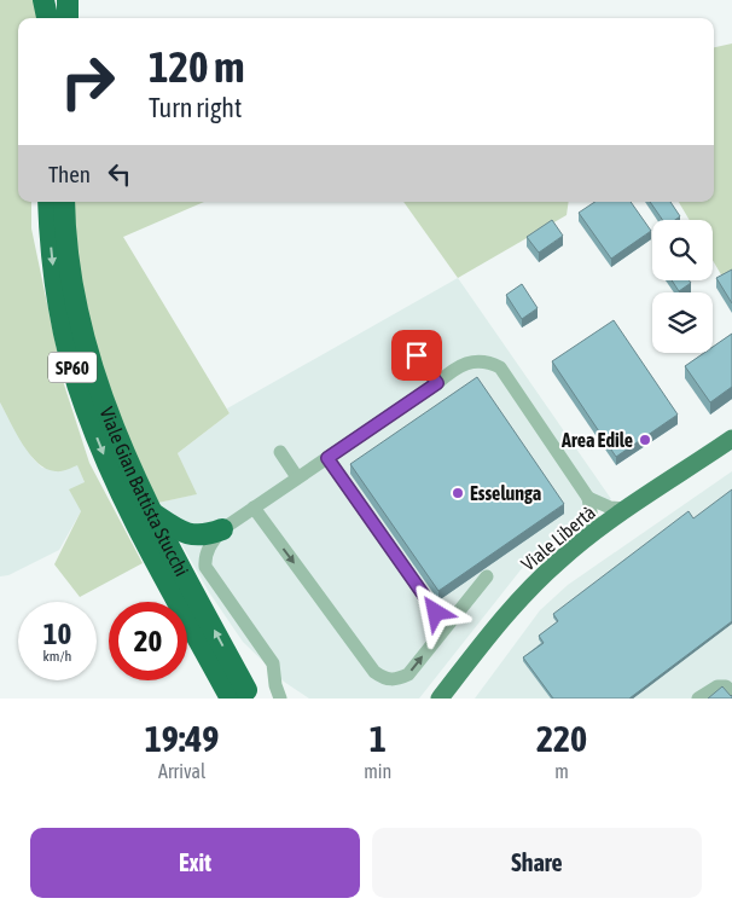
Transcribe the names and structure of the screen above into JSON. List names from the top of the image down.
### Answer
{
  "streets": {
    "highway": ["SP60", "Viale Gian Battista Stucchi"],
    "main road": ["Viale Libertà"]
  },
  "places": ["Area Edile", "Esselunga"],
  "page": {
    "turn": ["120 m", "Turn right"],
    "then": "Then",
    "speed": "10 km/h",
    "limit": "20",
    "eta": [
      "19:49",
      "Arrival",
      "1",
      "min",
      "220",
      "m"
    ],
    "buttons": ["Exit", "Share"]
  }
}
